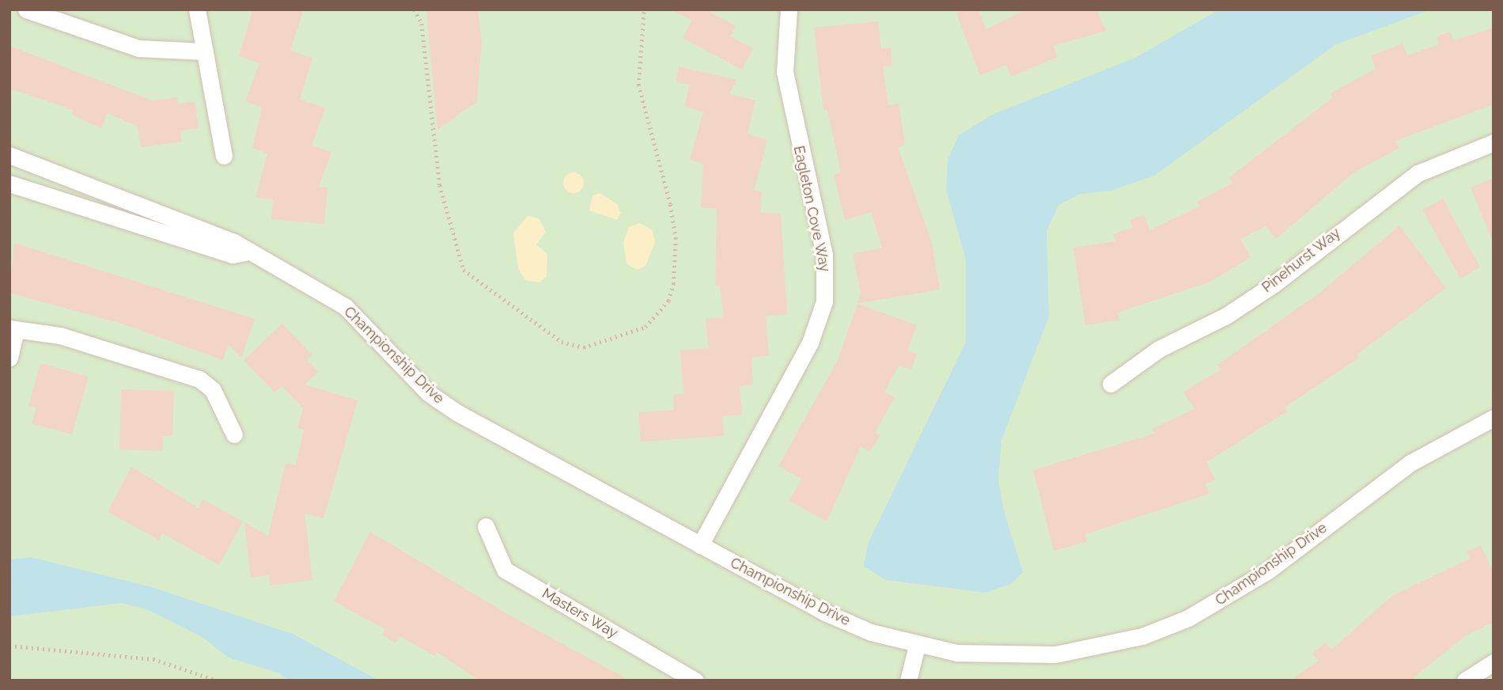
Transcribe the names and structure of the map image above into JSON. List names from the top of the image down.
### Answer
{
  "streets": {
    "street": [
      "Eagleton Cove Way",
      "Pinehurst Way",
      "Championship Drive",
      "Masters Way"
    ]
  },
  "crossings": [
    ["Eagleton Cove Way", "Championship Drive"]
  ]
}
